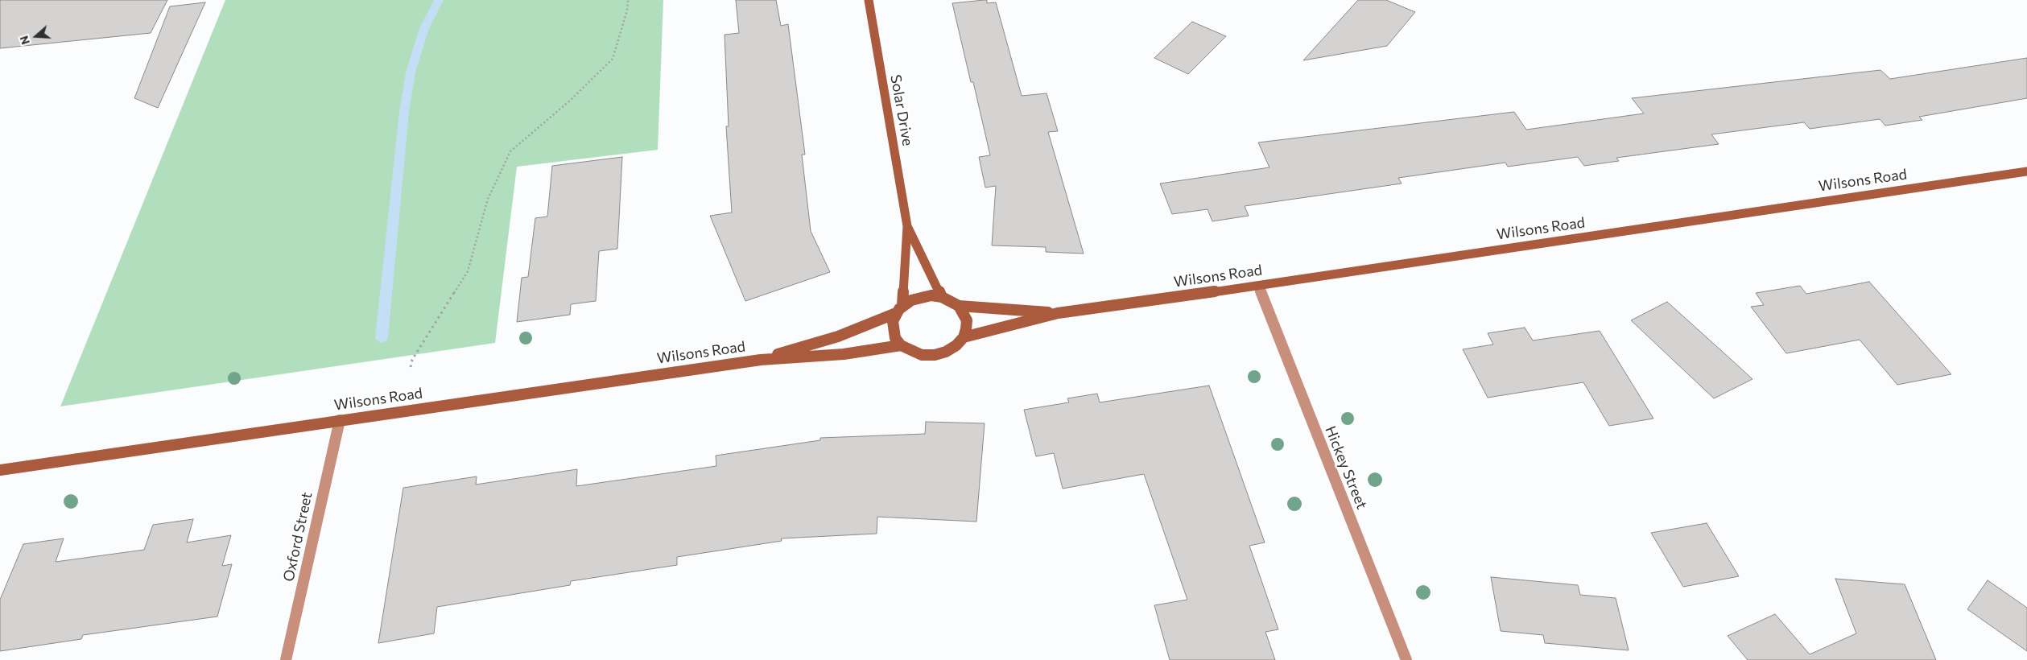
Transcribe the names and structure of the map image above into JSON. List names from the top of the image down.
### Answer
{
  "streets": {
    "street": [
      "Solar Drive",
      "Wilsons Road",
      "Hickey Street",
      "Oxford Street"
    ]
  },
  "crossings": [
    ["Solar Drive", "Wilsons Road"],
    ["Wilsons Road", "Hickey Street"],
    ["Wilsons Road", "Oxford Street"]
  ],
  "north": "left"
}
